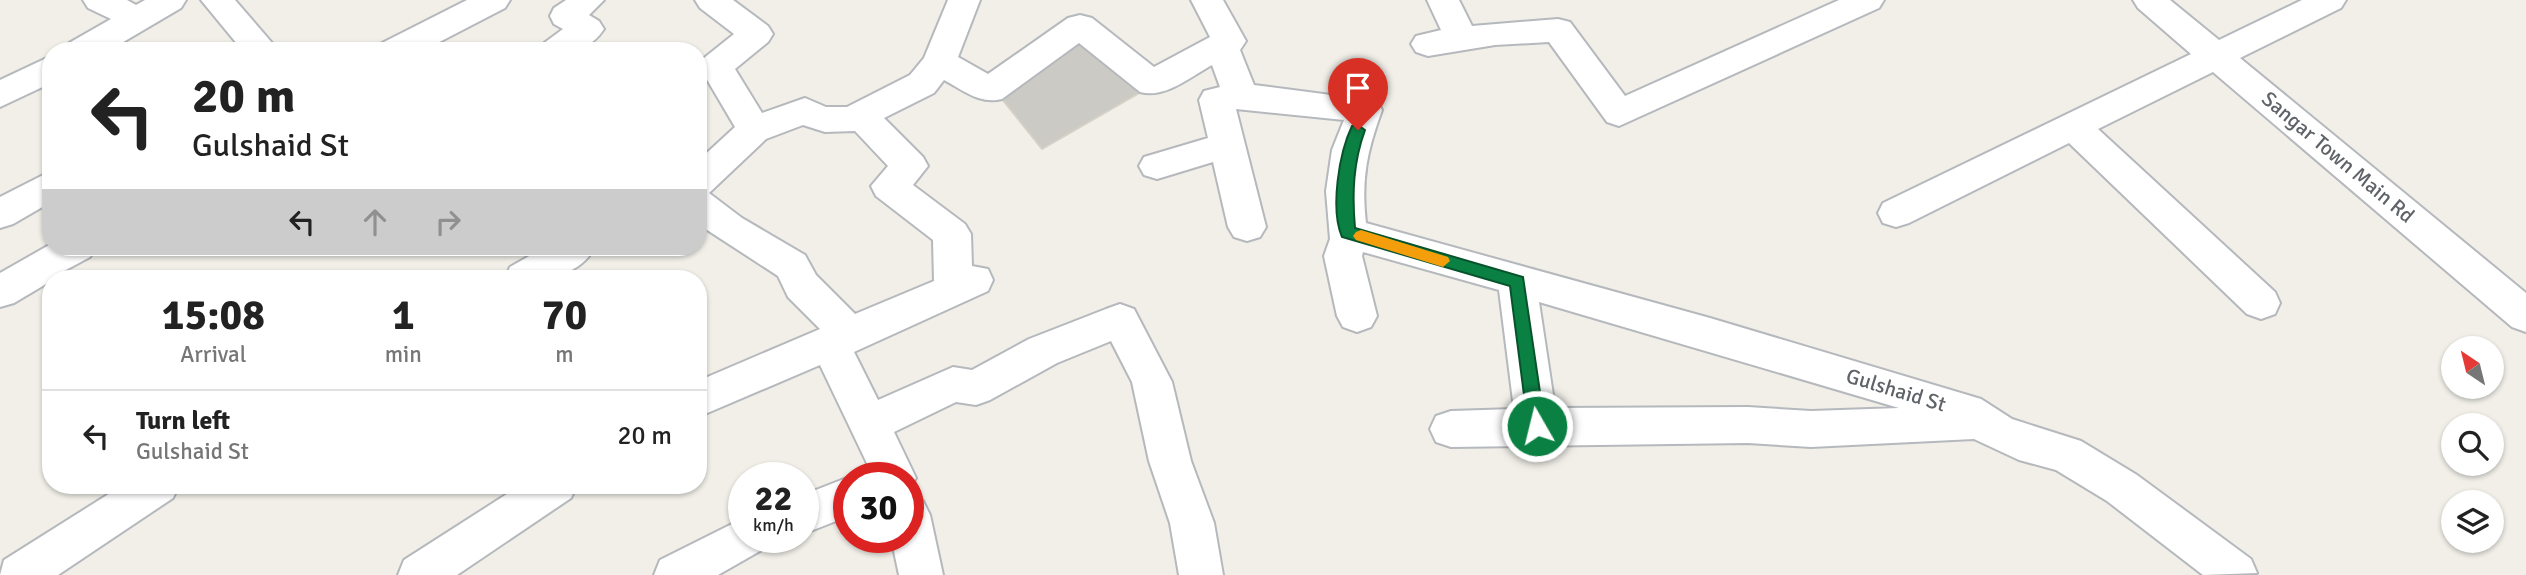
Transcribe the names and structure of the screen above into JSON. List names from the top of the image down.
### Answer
{
  "streets": {
    "street": ["Sangar Town Main Rd", "Gulshaid St"]
  },
  "north": "top left",
  "page": {
    "turn": ["20 m", "Gulshaid St"],
    "eta": [
      "15:08",
      "Arrival",
      "1",
      "min",
      "70",
      "m"
    ],
    "list": [
      {
        "name": "Turn left",
        "note": "Gulshaid St",
        "value": "20 m"
      }
    ],
    "speed": "22 km/h",
    "limit": "30"
  }
}
